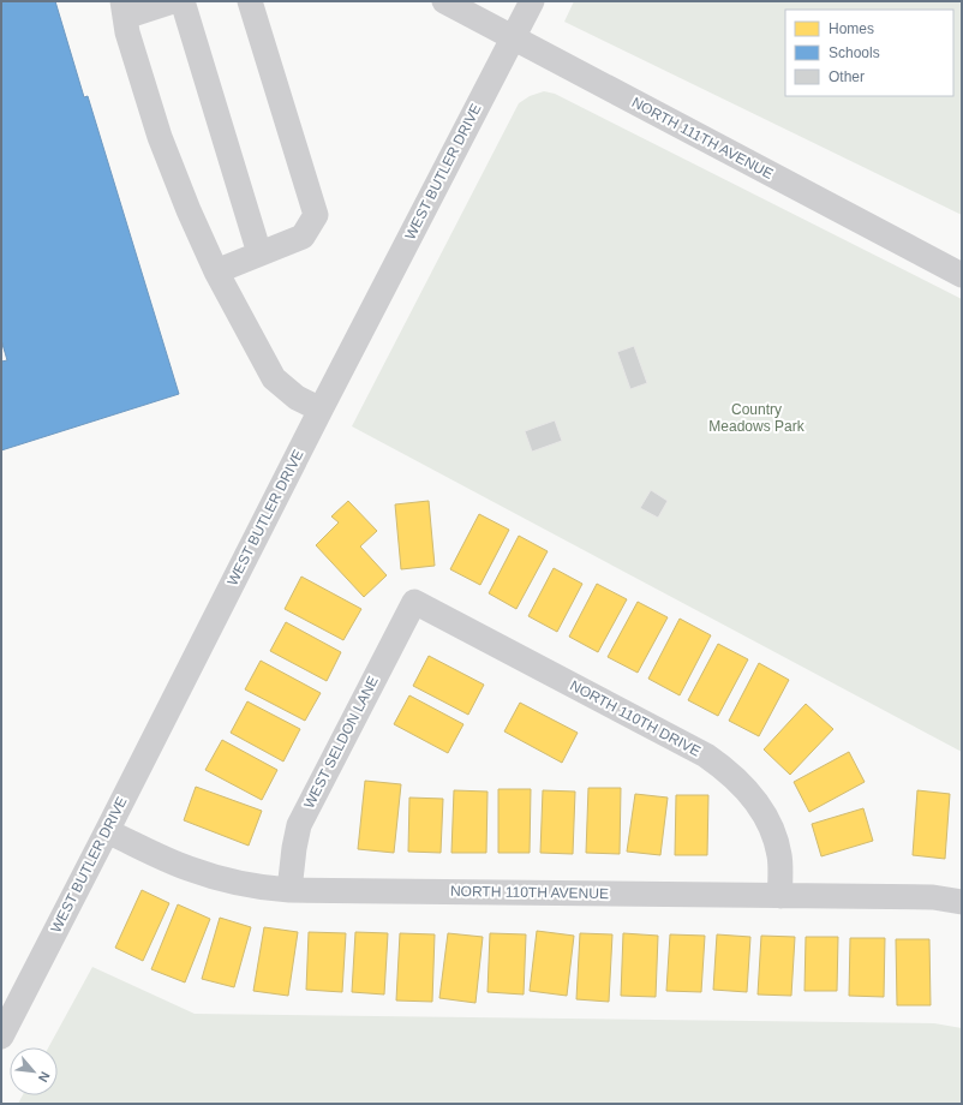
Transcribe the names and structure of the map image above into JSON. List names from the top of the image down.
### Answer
{
  "streets": {
    "street": [
      "NORTH 111TH AVENUE",
      "WEST BUTLER DRIVE",
      "NORTH 110TH DRIVE",
      "WEST SELDON LANE",
      "NORTH 110TH AVENUE"
    ]
  },
  "crossings": [
    ["NORTH 111TH AVENUE", "WEST BUTLER DRIVE"],
    ["WEST BUTLER DRIVE", "NORTH 110TH AVENUE"],
    ["NORTH 110TH DRIVE", "WEST SELDON LANE"],
    ["NORTH 110TH DRIVE", "NORTH 110TH AVENUE"],
    ["WEST SELDON LANE", "NORTH 110TH AVENUE"]
  ],
  "parks": ["Country Meadows Park"],
  "legend": ["Homes", "Schools", "Other"],
  "north": "bottom right"
}
